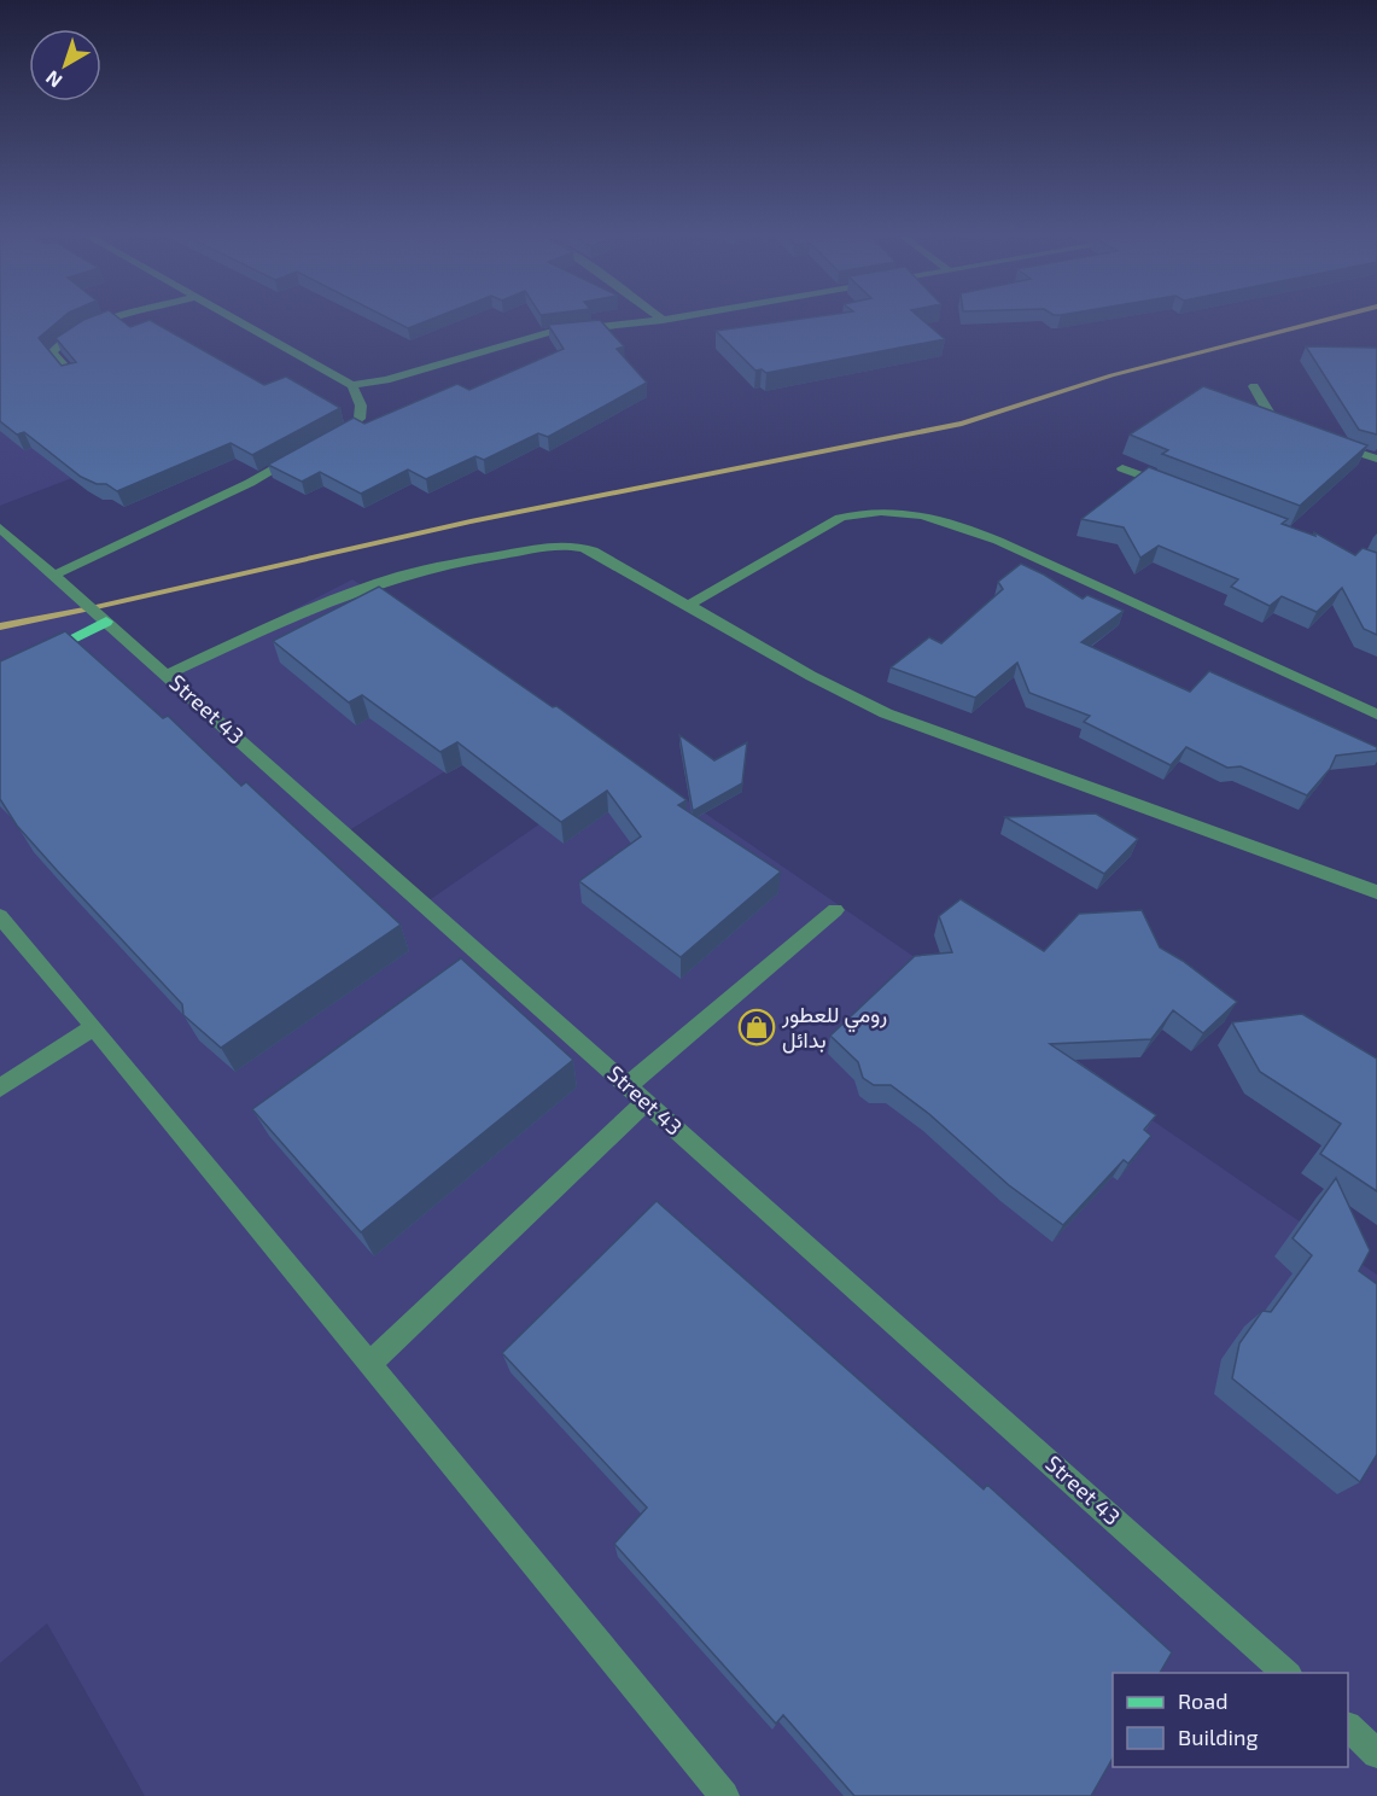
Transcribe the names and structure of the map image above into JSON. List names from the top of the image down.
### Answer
{
  "streets": {
    "street": ["Street 43"]
  },
  "places": {
    "shop": ["رومي للعطور بدائل"]
  },
  "legend": ["Road", "Building"],
  "north": "bottom left"
}
